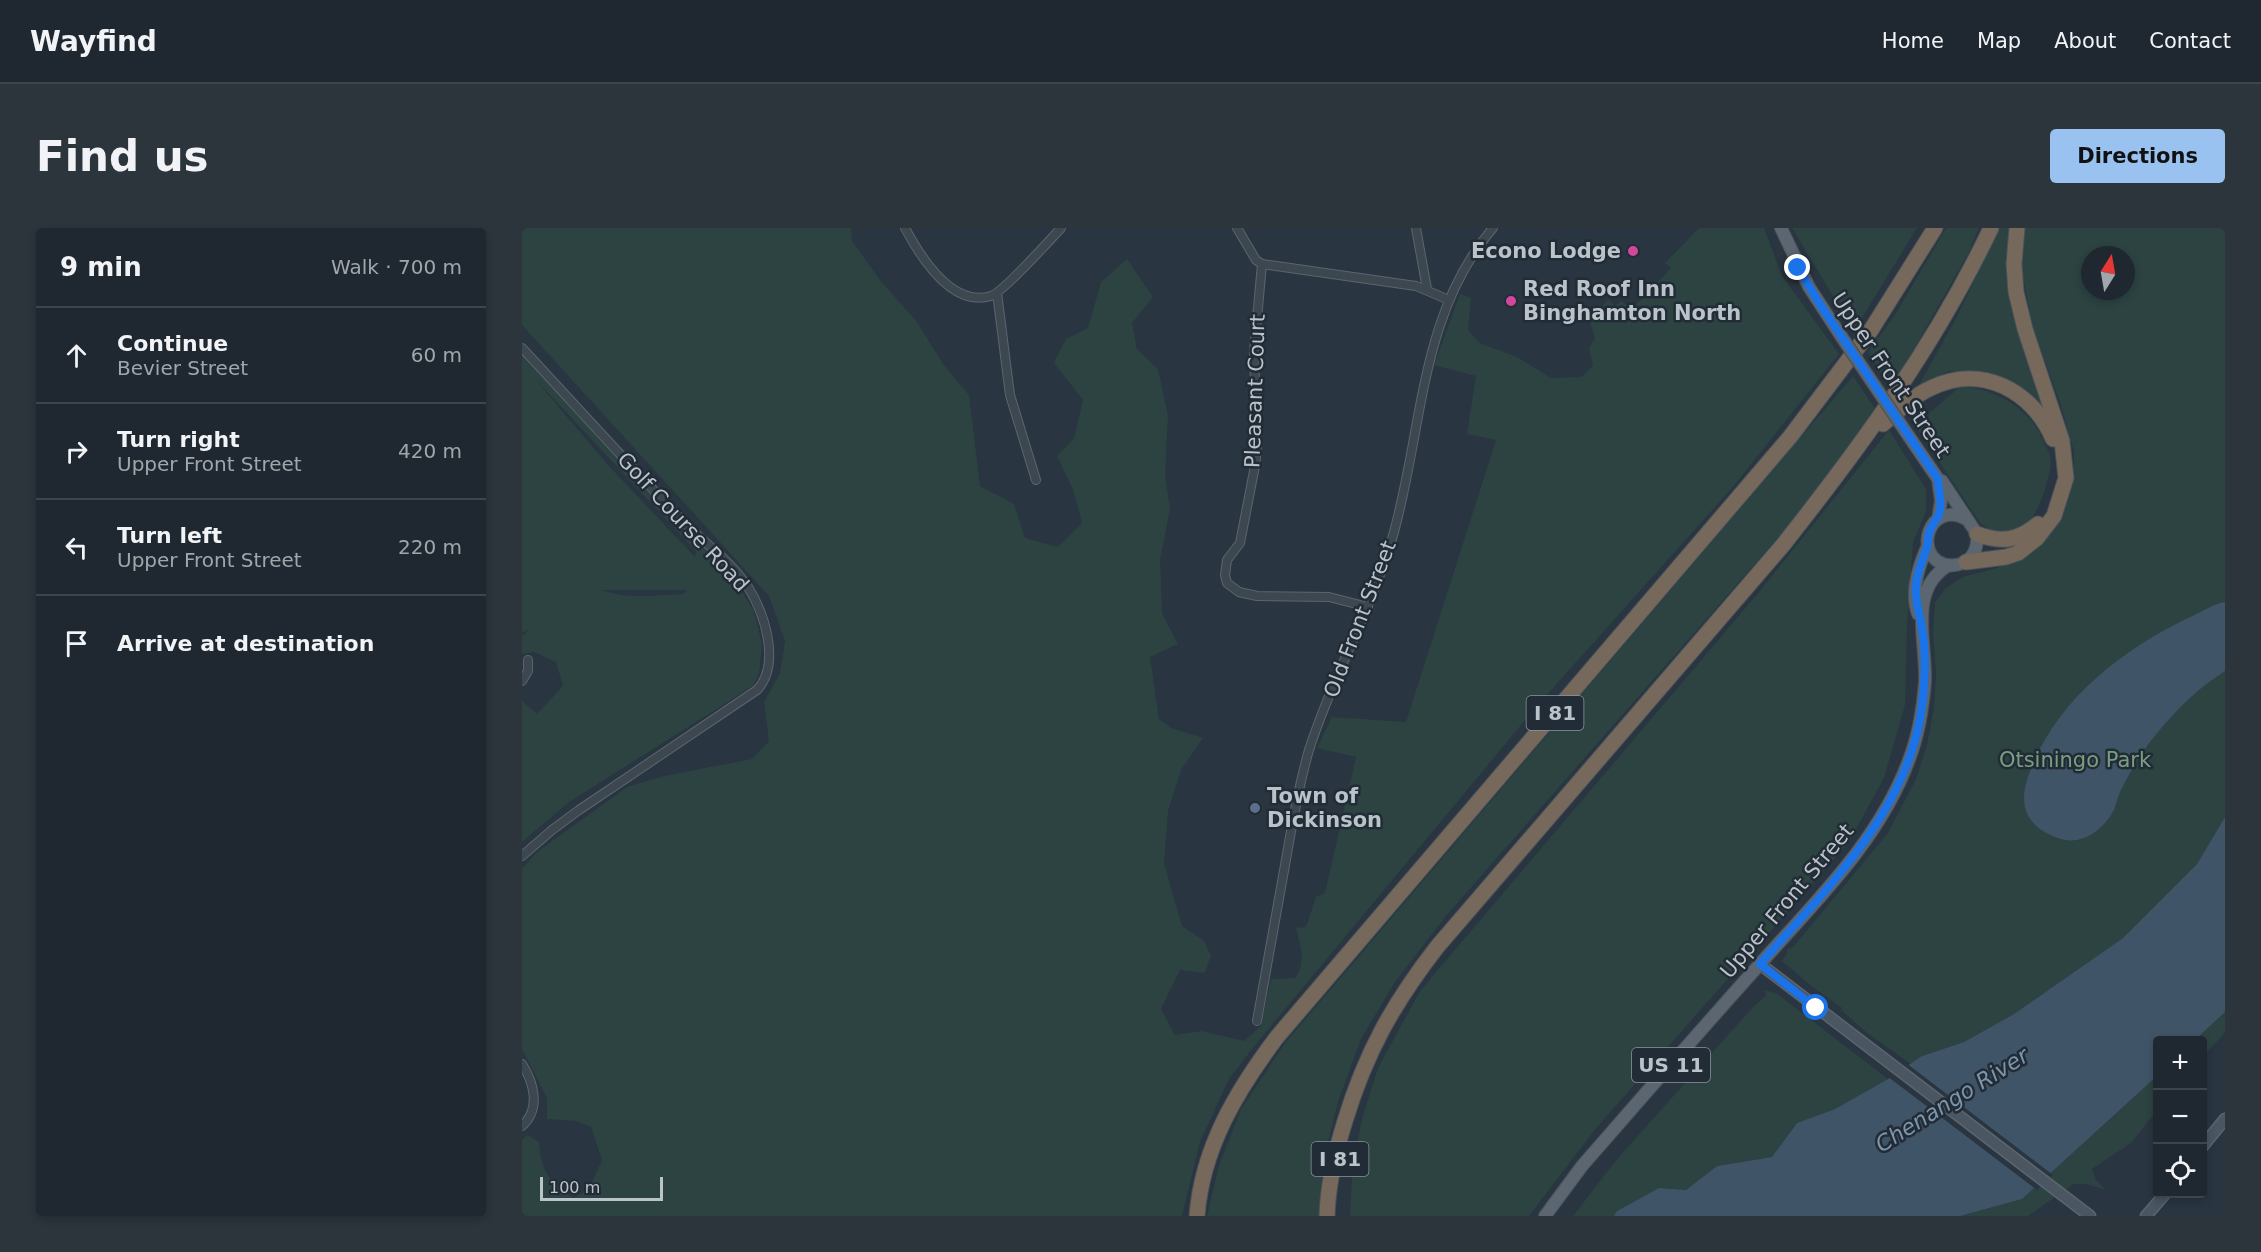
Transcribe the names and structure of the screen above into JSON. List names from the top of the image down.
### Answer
{
  "streets": {
    "highway": ["I 81"],
    "main road": ["Upper Front Street", "US 11"],
    "street": ["Pleasant Court", "Golf Course Road", "Old Front Street"]
  },
  "crossings": [
    ["Pleasant Court", "Old Front Street"]
  ],
  "water": ["Chenango River"],
  "parks": ["Otsiningo Park"],
  "places": ["Econo Lodge", "Red Roof Inn Binghamton North", "Town of Dickinson"],
  "scale_bar": "100 m",
  "north": "top",
  "page": {
    "header": "Wayfind",
    "nav": [
      "Home",
      "Map",
      "About",
      "Contact"
    ],
    "buttons": "Directions",
    "title": "Find us",
    "heading": ["9 min", "Walk · 700 m"],
    "list": [
      ["Continue", "Bevier Street", "60 m"],
      ["Turn right", "Upper Front Street", "420 m"],
      ["Turn left", "Upper Front Street", "220 m"],
      "Arrive at destination"
    ],
    "map_buttons": ["+", "−"],
    "scale": "100 m"
  }
}
